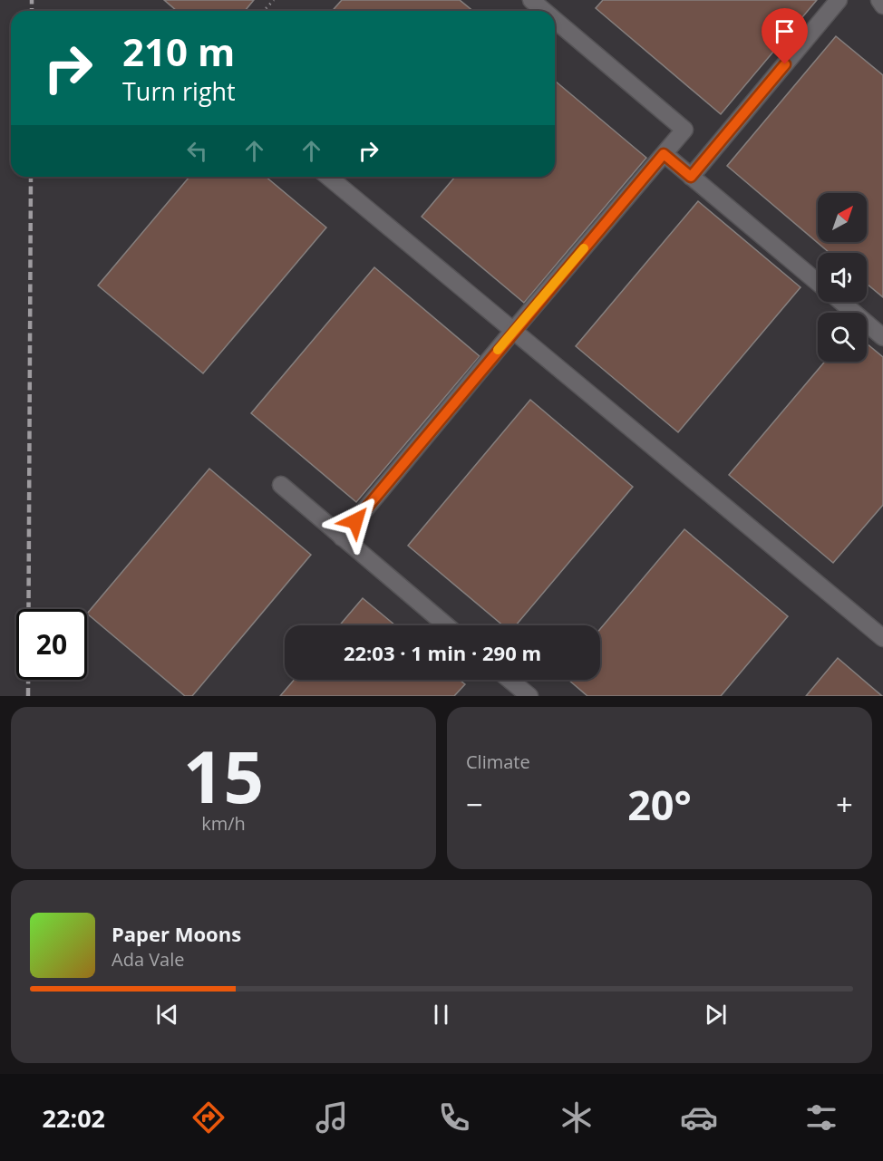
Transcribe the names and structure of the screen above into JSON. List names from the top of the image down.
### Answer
{
  "north": "top right",
  "page": {
    "turn": ["210 m", "Turn right"],
    "limit": "20",
    "trip": "22:03 · 1 min · 290 m",
    "tile": [
      ["15", "km/h"],
      "Climate"
    ],
    "heat": ["−", "20°", "+"],
    "song": ["Paper Moons", "Ada Vale"],
    "tabs": "22:02"
  }
}
